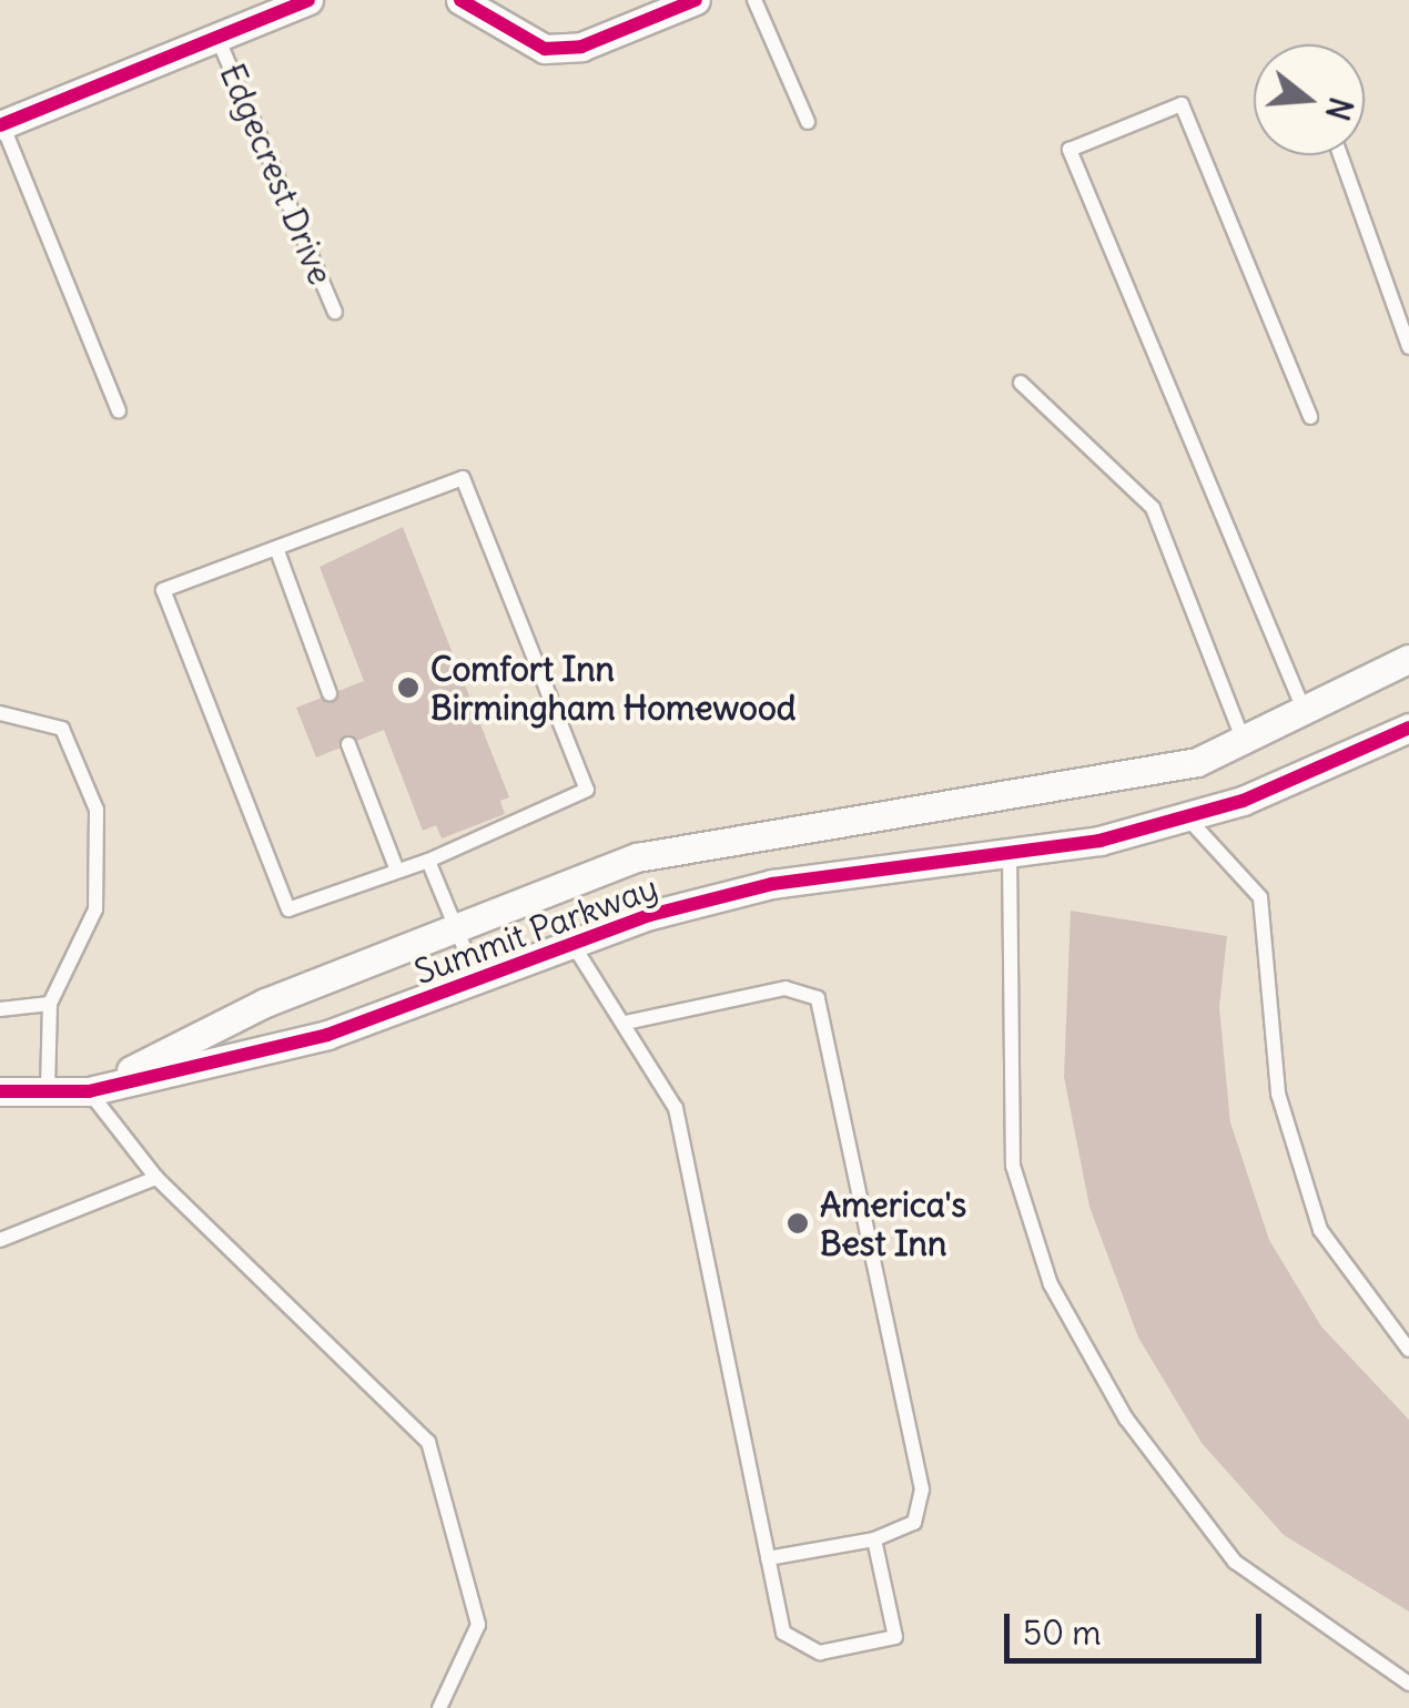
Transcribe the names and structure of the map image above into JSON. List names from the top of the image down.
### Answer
{
  "streets": {
    "street": ["Edgecrest Drive", "Summit Parkway"]
  },
  "places": ["Comfort Inn Birmingham Homewood", "America's Best Inn"],
  "scale_bar": "50 m",
  "north": "right"
}
